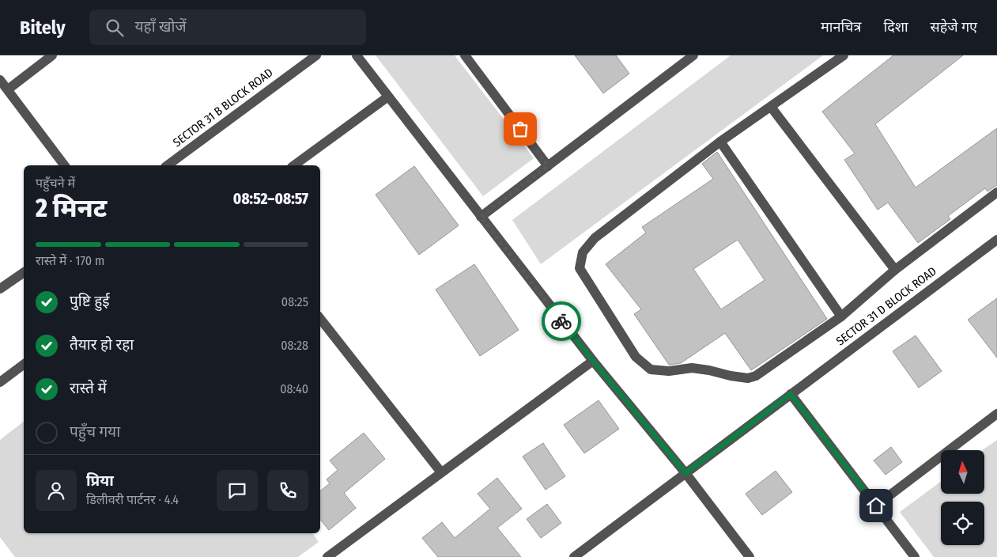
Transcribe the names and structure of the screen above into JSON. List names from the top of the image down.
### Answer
{
  "streets": {
    "street": ["SECTOR 31 B BLOCK ROAD", "SECTOR 31 D BLOCK ROAD"]
  },
  "north": "top",
  "page": {
    "header": "Bitely",
    "search": "यहाँ खोजें",
    "nav": ["मानचित्र", "दिशा", "सहेजे गए"],
    "heading": ["2 मिनट", "पहुँचने में", "08:52–08:57"],
    "panel": ["प्रिया", "डिलीवरी पार्टनर · 4.4"],
    "bar": "रास्ते में · 170 m",
    "list": [
      ["पुष्टि हुई", "08:25"],
      ["तैयार हो रहा", "08:28"],
      ["रास्ते में", "08:40"],
      "पहुँच गया"
    ]
  }
}
